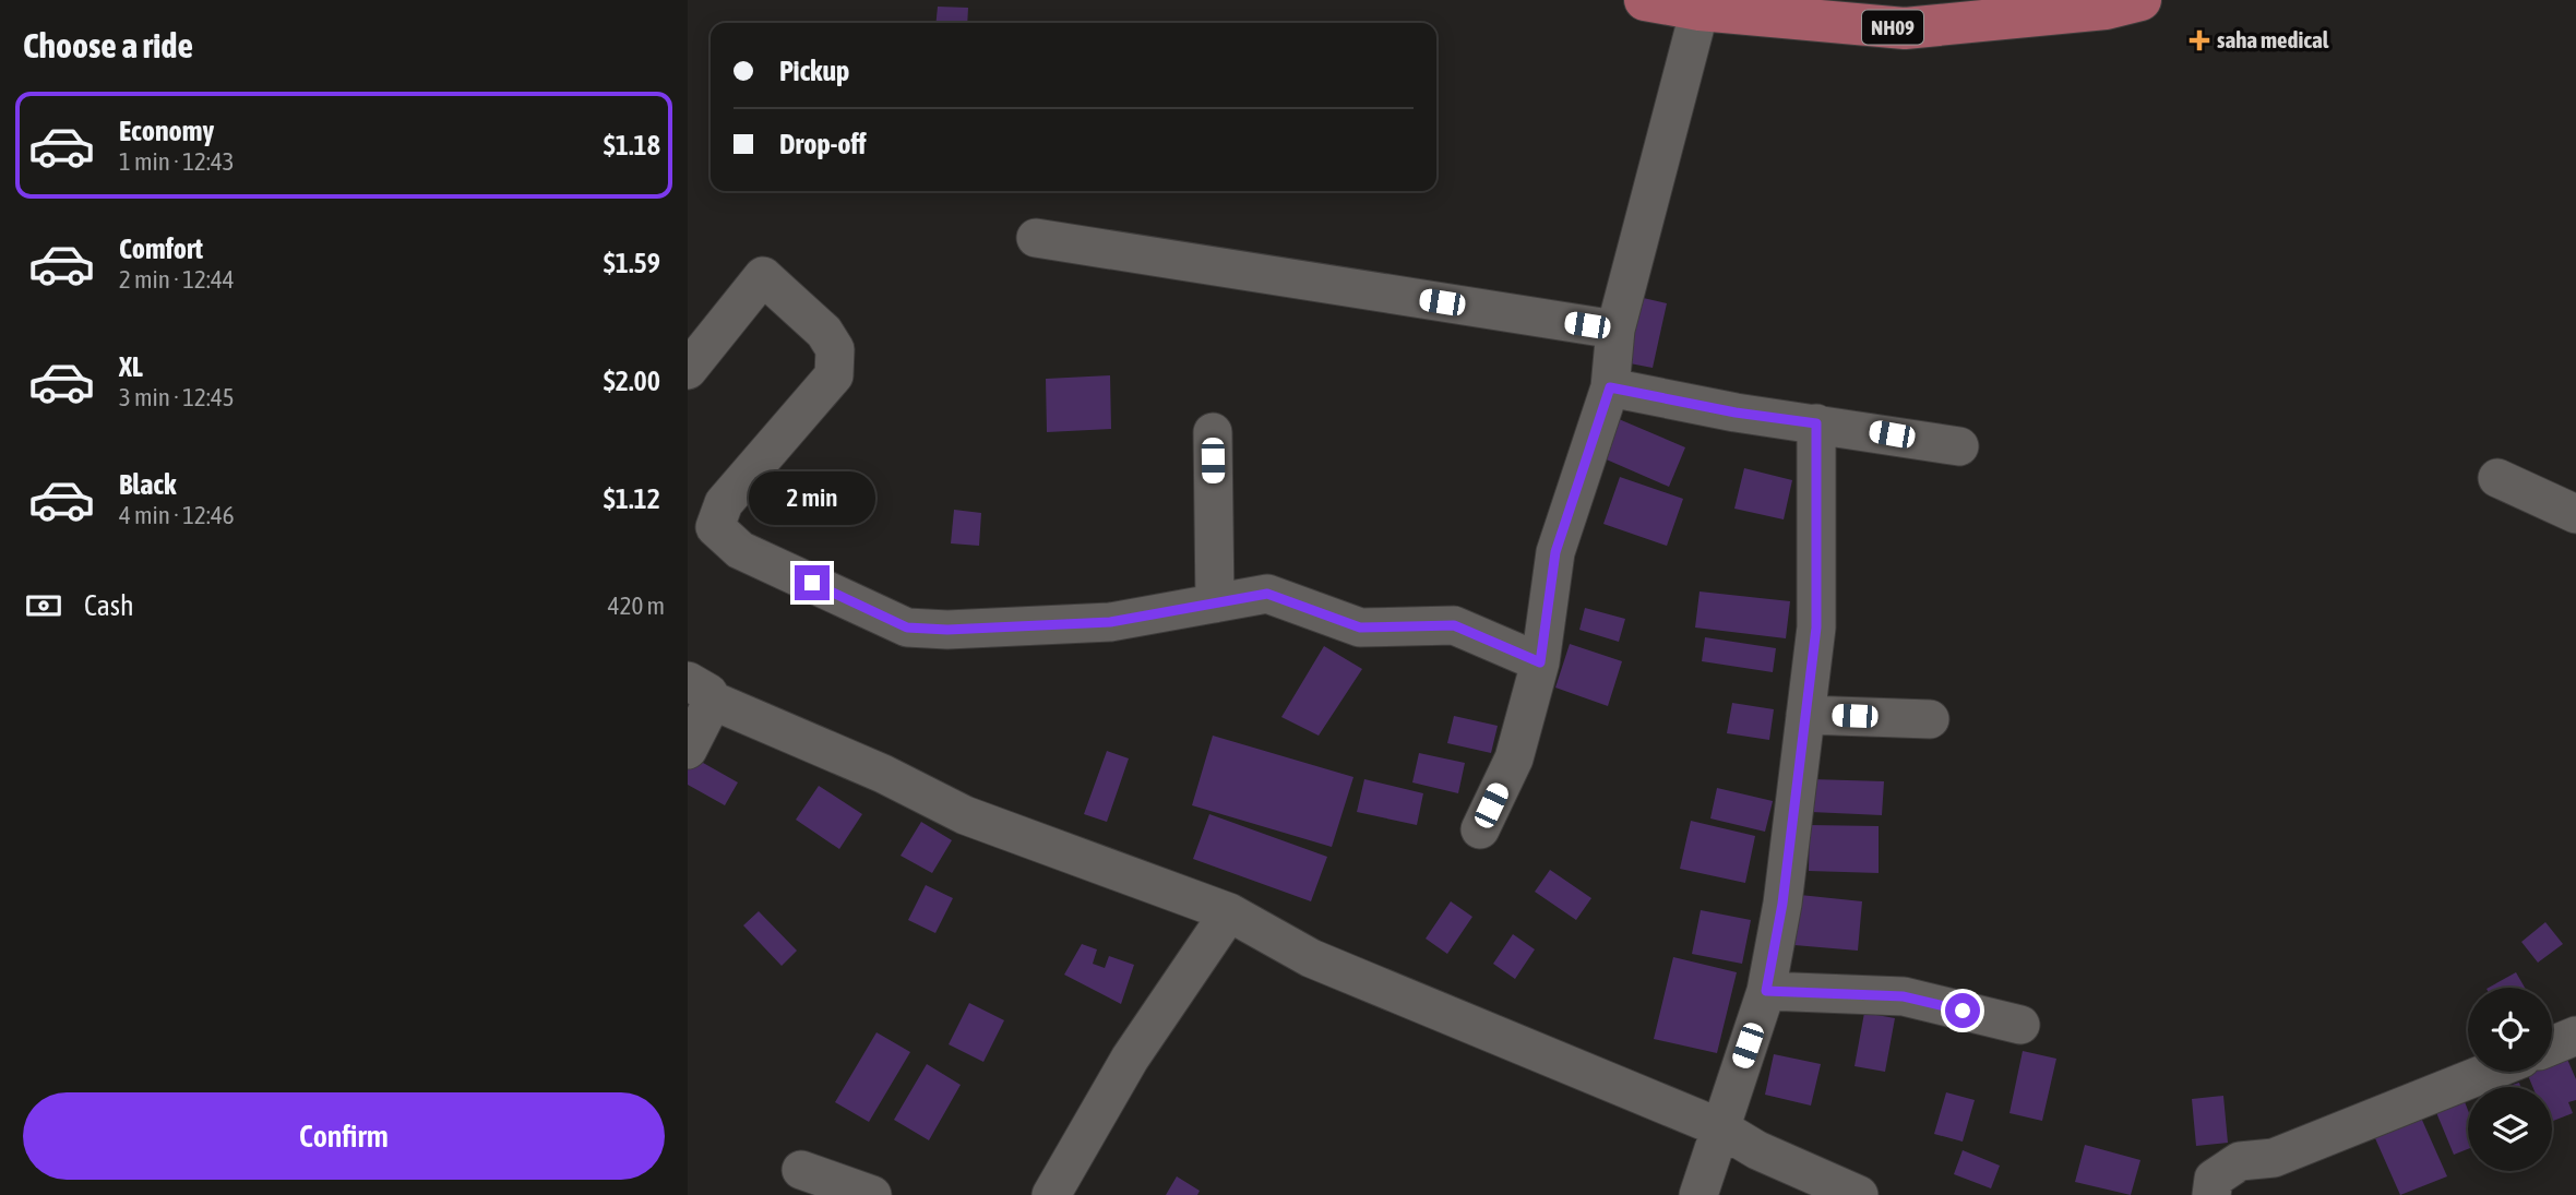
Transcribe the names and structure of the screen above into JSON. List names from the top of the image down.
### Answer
{
  "streets": {
    "main road": ["NH09"]
  },
  "places": {
    "health": ["saha medical"]
  },
  "page": {
    "heading": "Choose a ride",
    "banner": ["Pickup", "Drop-off"],
    "list": [
      {
        "name": "Economy",
        "note": "1 min · 12:43",
        "value": "$1.18"
      },
      {
        "name": "Comfort",
        "note": "2 min · 12:44",
        "value": "$1.59"
      },
      {
        "name": "XL",
        "note": "3 min · 12:45",
        "value": "$2.00"
      },
      {
        "name": "Black",
        "note": "4 min · 12:46",
        "value": "$1.12"
      }
    ],
    "bubble": "2 min",
    "pay": ["Cash", "420 m"],
    "buttons": "Confirm"
  }
}
